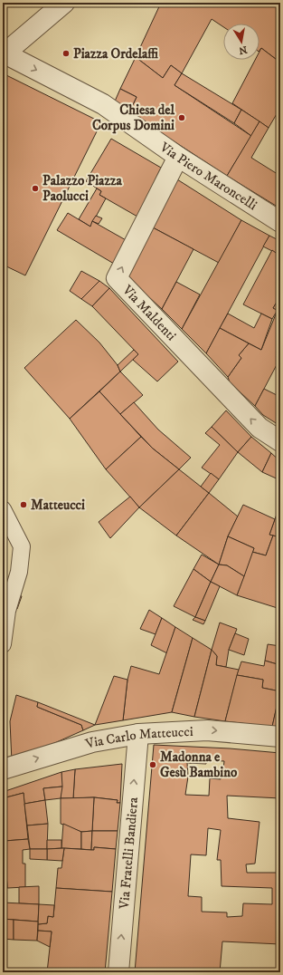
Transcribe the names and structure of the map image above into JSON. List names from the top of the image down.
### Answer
{
  "streets": {
    "street": [
      "Via Piero Maroncelli",
      "Via Maldenti",
      "Via Carlo Matteucci",
      "Via Fratelli Bandiera"
    ]
  },
  "crossings": [
    ["Via Piero Maroncelli", "Via Maldenti"],
    ["Via Carlo Matteucci", "Via Fratelli Bandiera"]
  ],
  "one_way": [
    "Via Piero Maroncelli",
    "Via Maldenti",
    "Via Carlo Matteucci",
    "Via Fratelli Bandiera"
  ],
  "places": [
    "Piazza Ordelaffi",
    "Chiesa del Corpus Domini",
    "Palazzo Piazza Paolucci",
    "Matteucci",
    "Madonna e Gesù Bambino"
  ],
  "north": "bottom"
}
